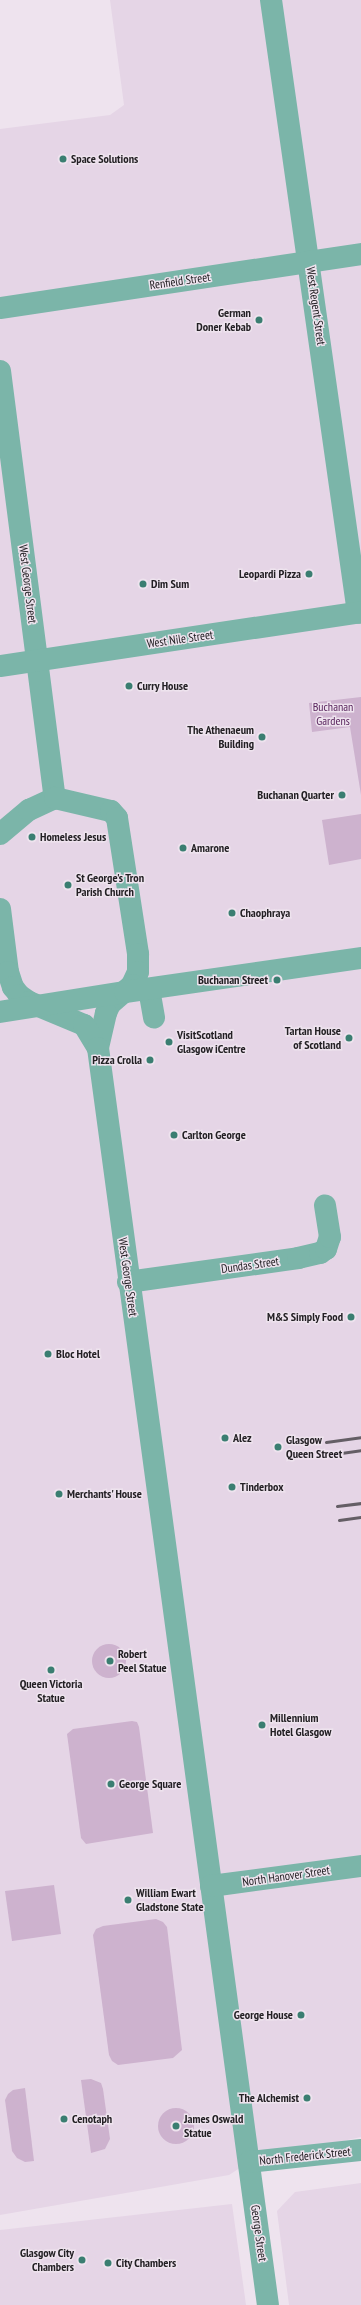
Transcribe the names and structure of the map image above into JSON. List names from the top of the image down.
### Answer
{
  "streets": {
    "street": [
      "Renfield Street",
      "West Regent Street",
      "West George Street",
      "West Nile Street",
      "Dundas Street",
      "North Hanover Street",
      "North Frederick Street",
      "George Street"
    ]
  },
  "crossings": [
    ["Renfield Street", "West Regent Street"],
    ["West Regent Street", "West Nile Street"],
    ["West George Street", "West Nile Street"],
    ["West George Street", "Dundas Street"],
    ["West George Street", "North Hanover Street"],
    ["North Frederick Street", "George Street"]
  ],
  "parks": ["Buchanan Gardens"],
  "places": [
    "Space Solutions",
    "German Doner Kebab",
    "Leopardi Pizza",
    "Dim Sum",
    "Curry House",
    "The Athenaeum Building",
    "Buchanan Quarter",
    "Homeless Jesus",
    "Amarone",
    "St George's Tron Parish Church",
    "Chaophraya",
    "Buchanan Street",
    "Tartan House of Scotland",
    "VisitScotland Glasgow iCentre",
    "Pizza Crolla",
    "Carlton George",
    "M&S Simply Food",
    "Bloc Hotel",
    "Alez",
    "Glasgow Queen Street",
    "Tinderbox",
    "Merchants' House",
    "Robert Peel Statue",
    "Queen Victoria Statue",
    "Millennium Hotel Glasgow",
    "George Square",
    "William Ewart Gladstone State",
    "George House",
    "The Alchemist",
    "Cenotaph",
    "James Oswald Statue",
    "Glasgow City Chambers",
    "City Chambers"
  ]
}
